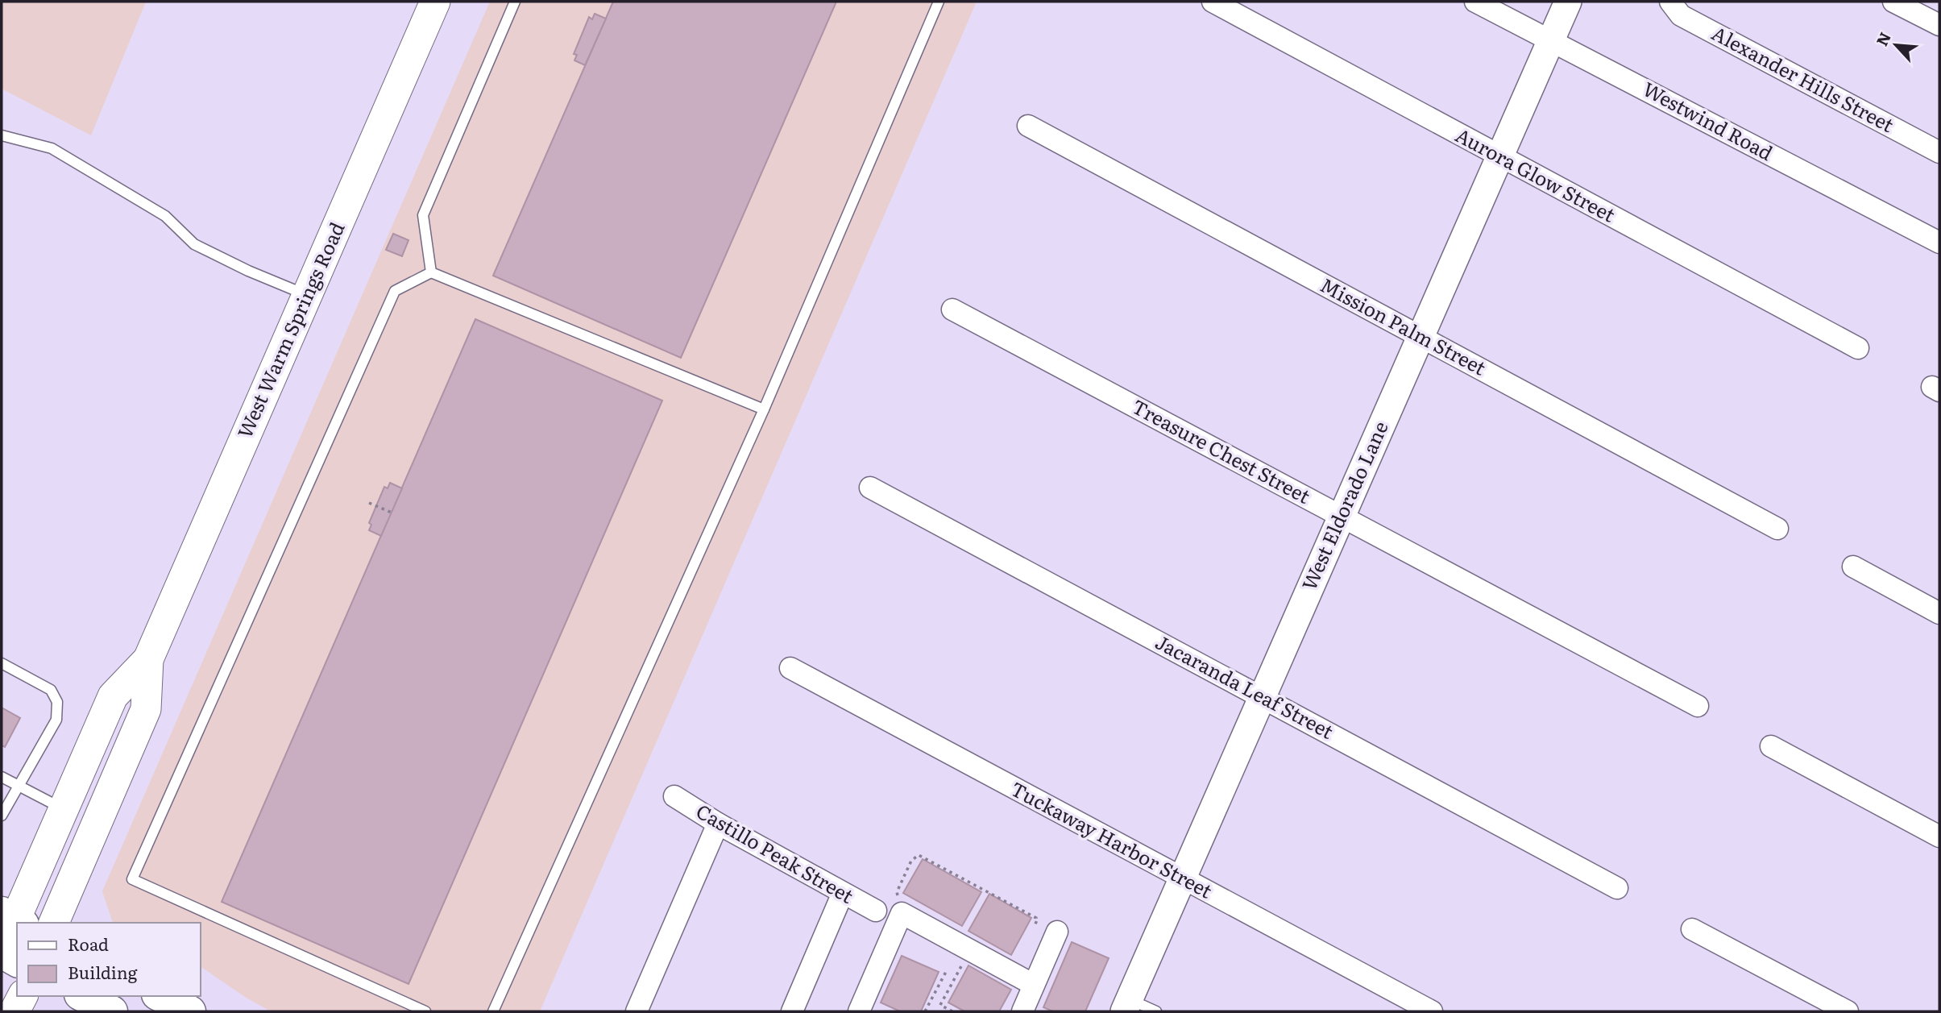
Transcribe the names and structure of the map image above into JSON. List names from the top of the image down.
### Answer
{
  "streets": {
    "main road": ["West Warm Springs Road"],
    "street": [
      "Alexander Hills Street",
      "Westwind Road",
      "Aurora Glow Street",
      "Mission Palm Street",
      "Treasure Chest Street",
      "West Eldorado Lane",
      "Jacaranda Leaf Street",
      "Tuckaway Harbor Street",
      "Castillo Peak Street"
    ]
  },
  "crossings": [
    ["Westwind Road", "West Eldorado Lane"],
    ["Aurora Glow Street", "West Eldorado Lane"],
    ["Mission Palm Street", "West Eldorado Lane"],
    ["Treasure Chest Street", "West Eldorado Lane"],
    ["West Eldorado Lane", "Jacaranda Leaf Street"],
    ["West Eldorado Lane", "Tuckaway Harbor Street"]
  ],
  "legend": ["Road", "Building"],
  "north": "top left"
}
